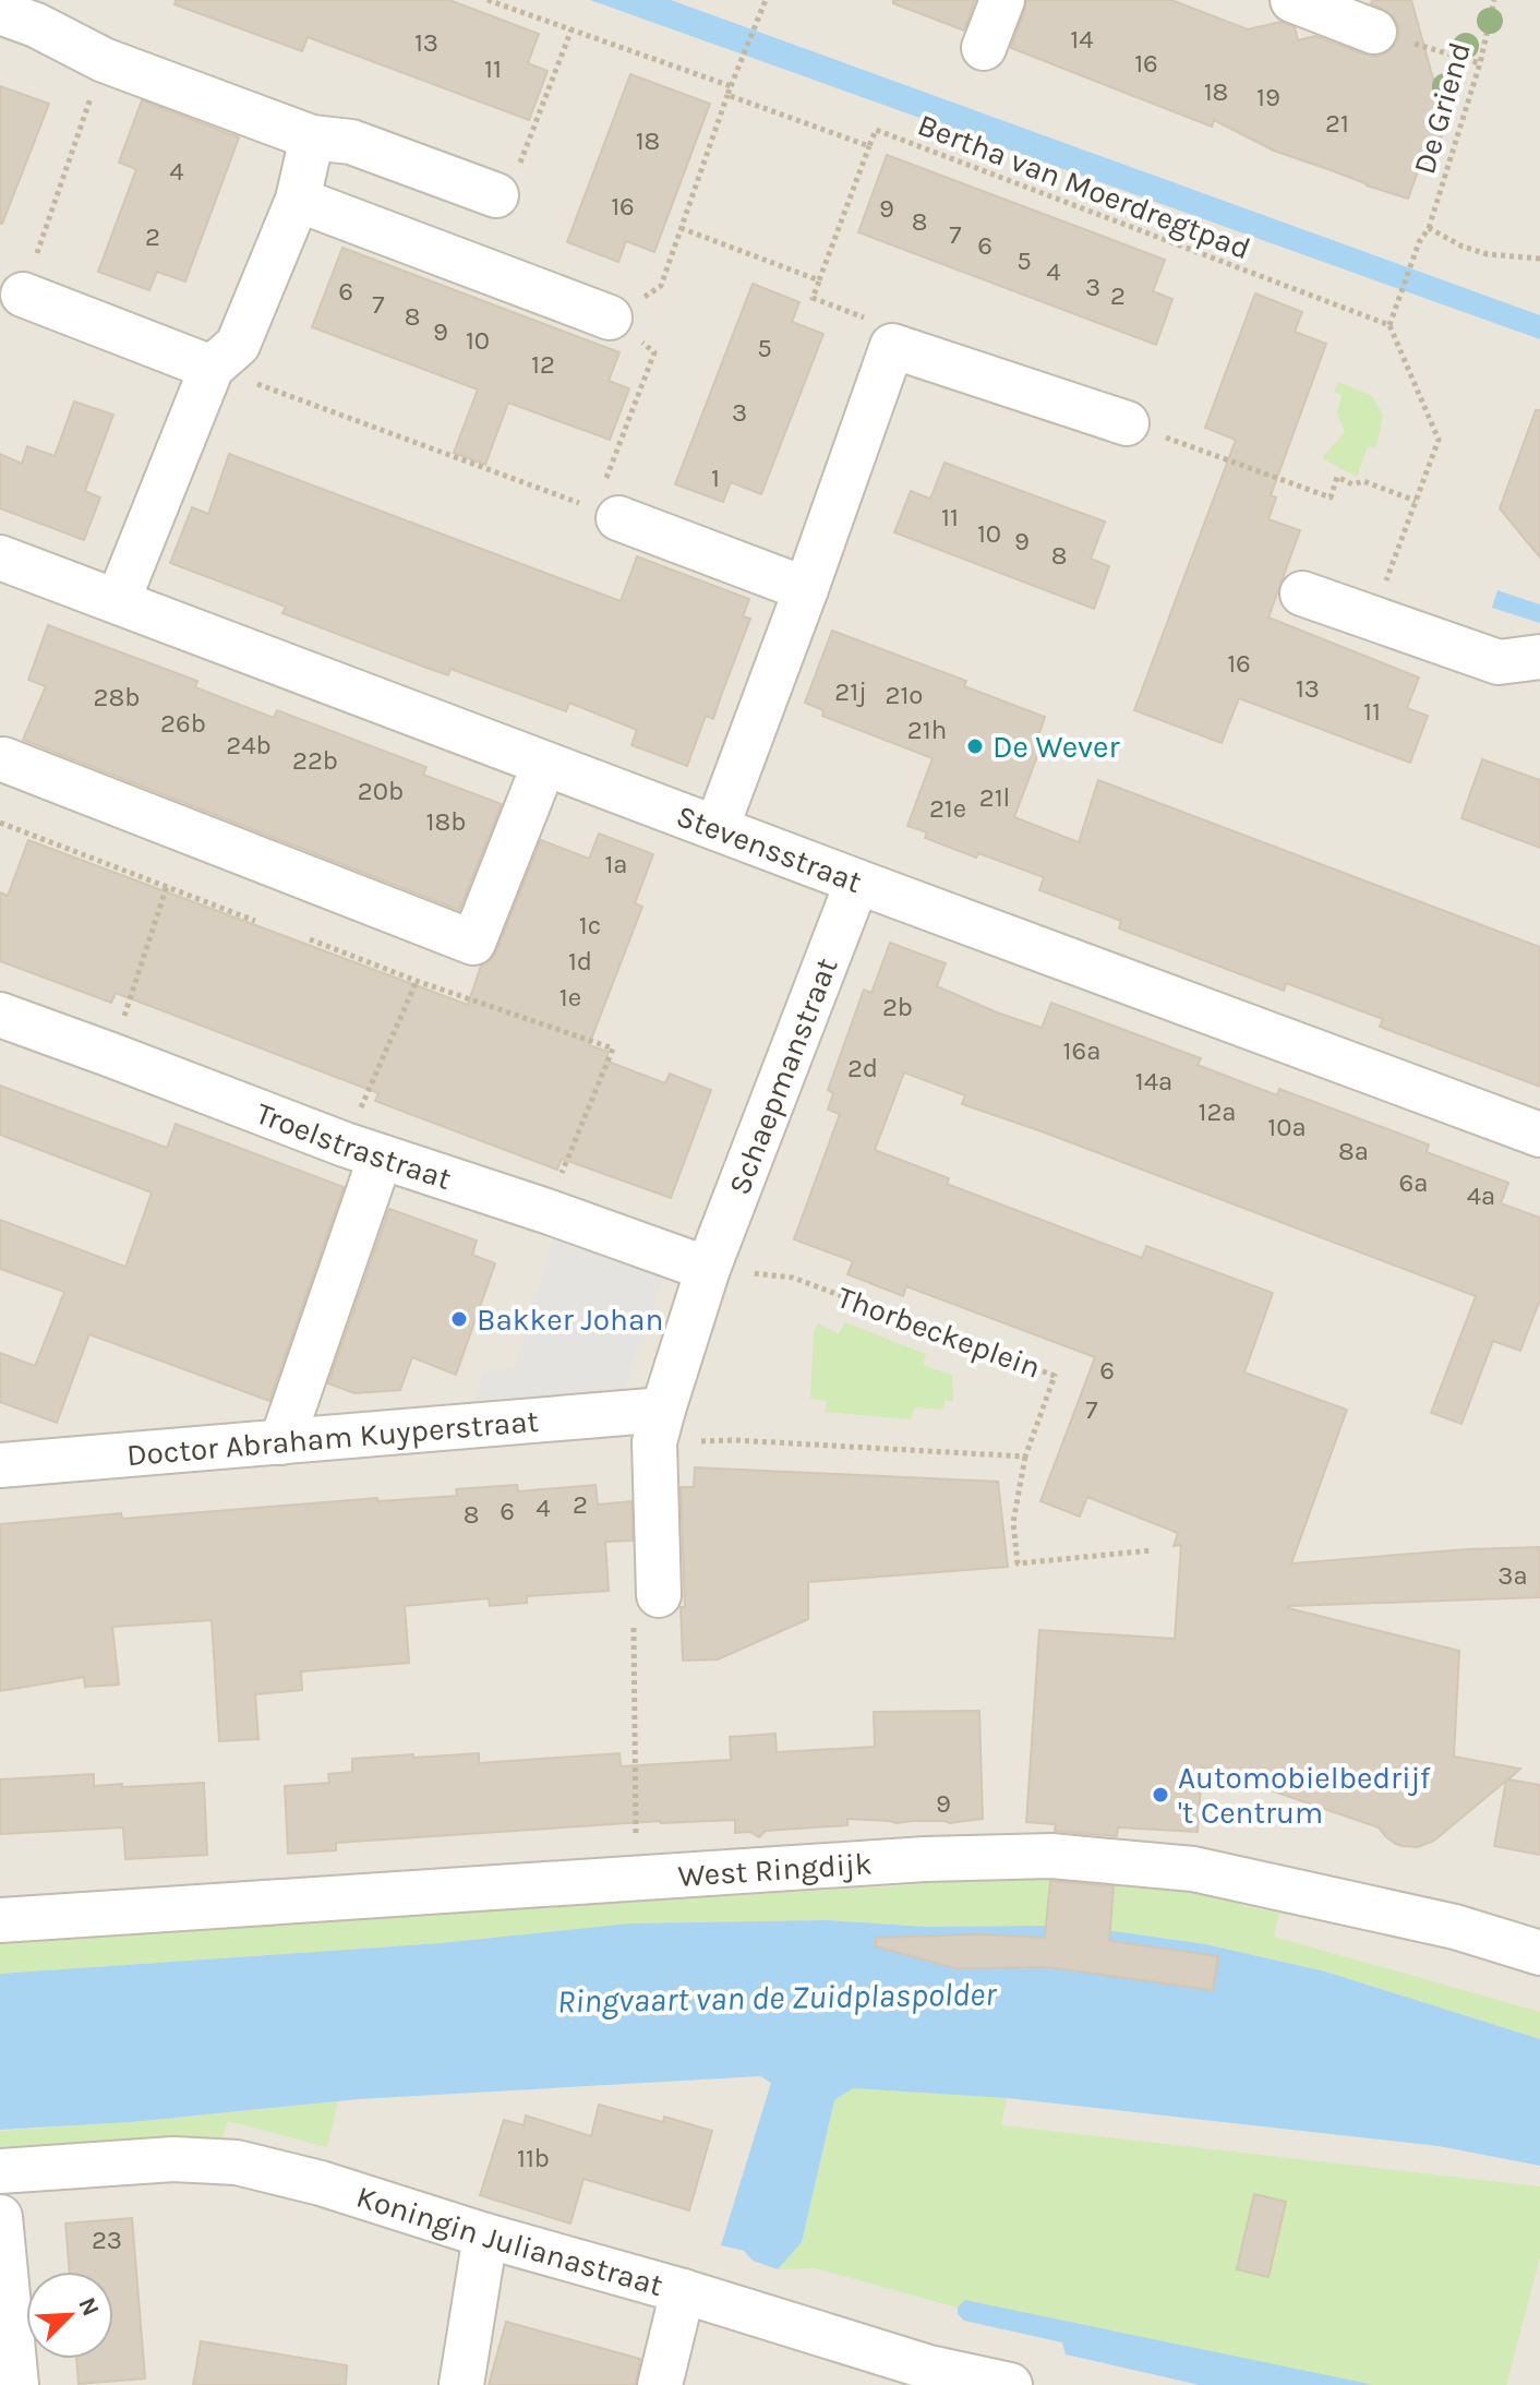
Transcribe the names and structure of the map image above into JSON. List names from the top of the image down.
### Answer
{
  "streets": {
    "street": [
      "Stevensstraat",
      "Schaepmanstraat",
      "Troelstrastraat",
      "Doctor Abraham Kuyperstraat",
      "West Ringdijk",
      "Koningin Julianastraat"
    ],
    "path": ["De Griend", "Bertha van Moerdregtpad", "Thorbeckeplein"]
  },
  "crossings": [
    ["De Griend", "Bertha van Moerdregtpad"],
    ["Stevensstraat", "Schaepmanstraat"],
    ["Schaepmanstraat", "Troelstrastraat"],
    ["Schaepmanstraat", "Thorbeckeplein"],
    ["Troelstrastraat", "Thorbeckeplein"]
  ],
  "water": ["Ringvaart van de Zuidplaspolder"],
  "places": ["De Wever", "Bakker Johan", "Automobielbedrijf 't Centrum"],
  "house_numbers": [
    "14",
    "13",
    "16",
    "11",
    "18",
    "19",
    "21",
    "18",
    "4",
    "16",
    "9",
    "8",
    "7",
    "2",
    "6",
    "5",
    "4",
    "3",
    "6",
    "2",
    "7",
    "8",
    "9",
    "10",
    "5",
    "12",
    "3",
    "1",
    "11",
    "10",
    "9",
    "8",
    "16",
    "13",
    "21j",
    "21o",
    "28b",
    "11",
    "26b",
    "21h",
    "24b",
    "22b",
    "20b",
    "21l",
    "21e",
    "18b",
    "1a",
    "1c",
    "1d",
    "1e",
    "2b",
    "16a",
    "2d",
    "14a",
    "12a",
    "10a",
    "8a",
    "6a",
    "4a",
    "6",
    "7",
    "2",
    "4",
    "6",
    "8",
    "3a",
    "9",
    "11b",
    "23"
  ],
  "north": "top right"
}
